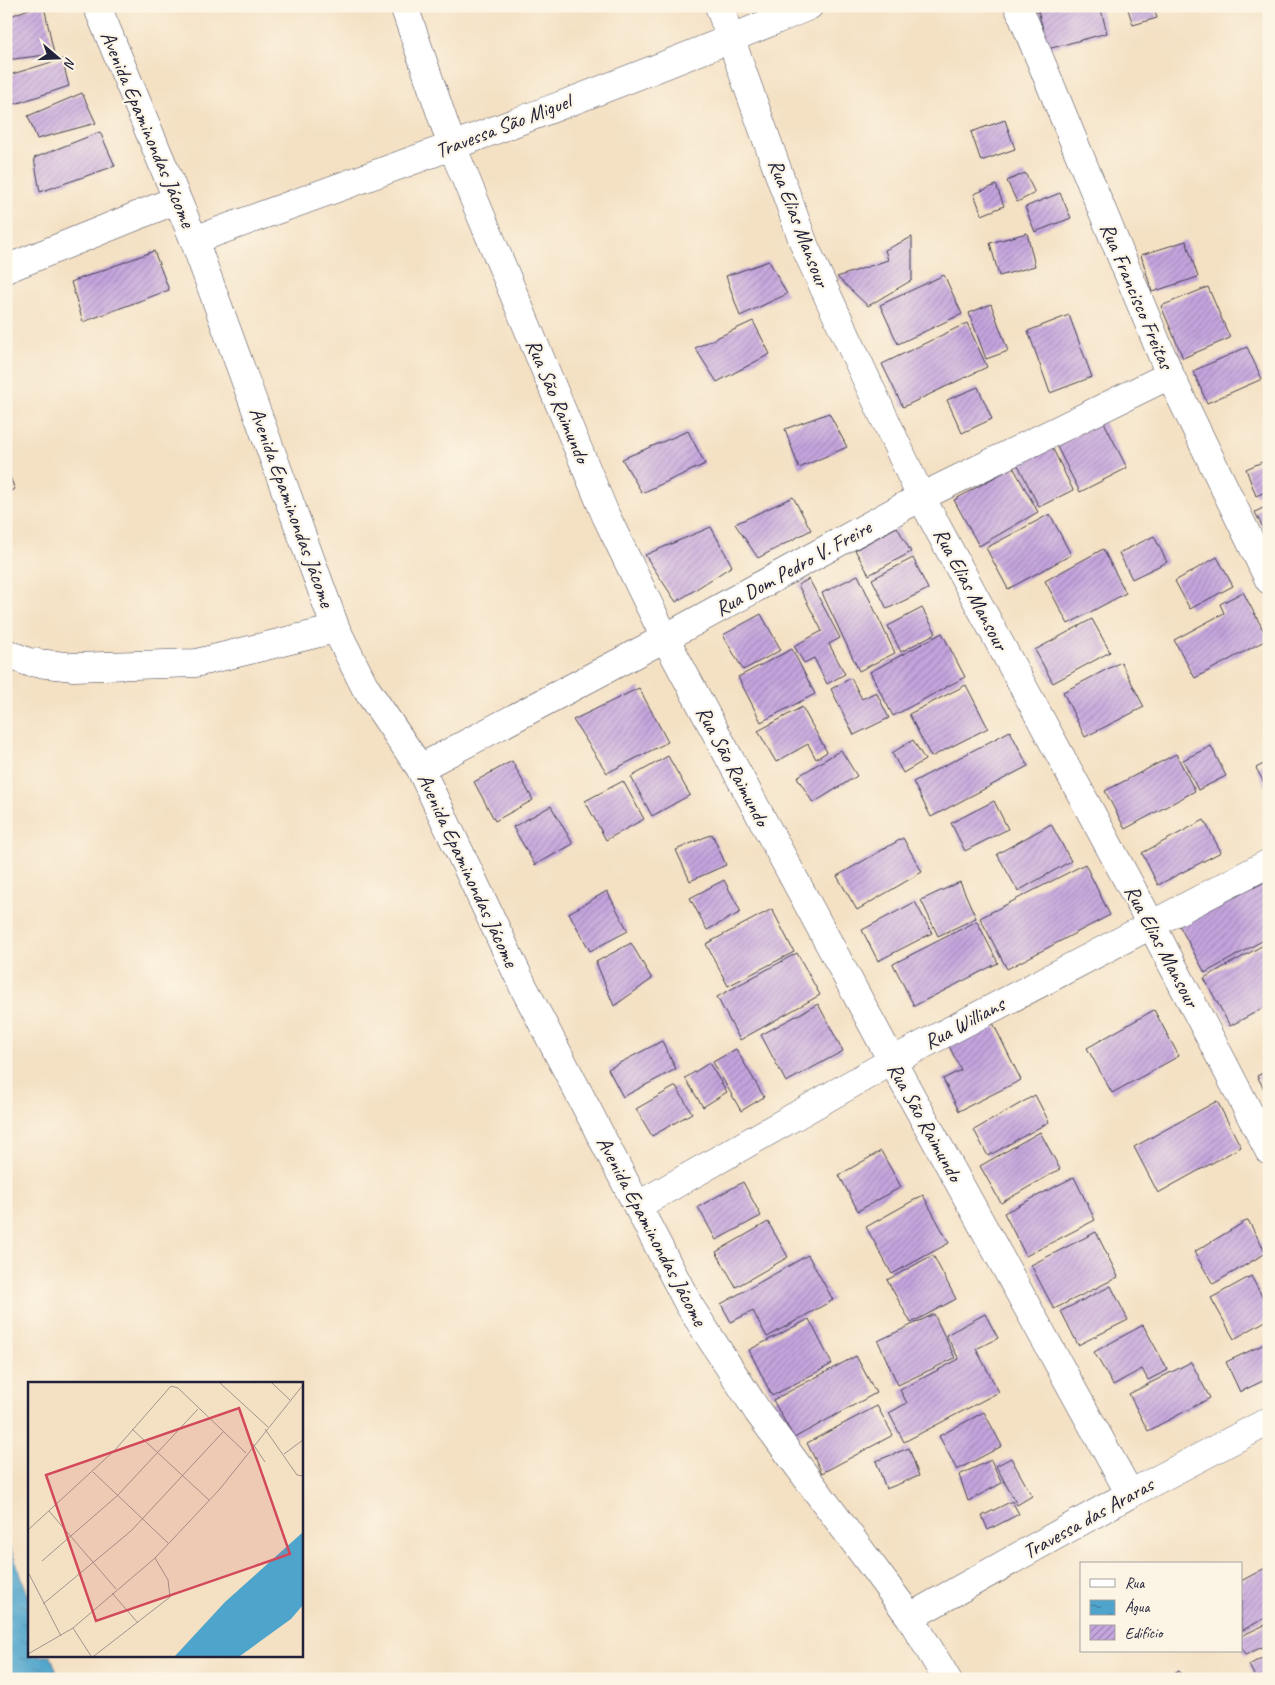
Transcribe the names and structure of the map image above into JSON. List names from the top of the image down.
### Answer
{
  "streets": {
    "street": [
      "Travessa São Miguel",
      "Avenida Epaminondas Jácome",
      "Rua Elias Mansour",
      "Rua Francisco Freitas",
      "Rua São Raimundo",
      "Rua Dom Pedro V. Freire",
      "Rua Willians",
      "Travessa das Araras"
    ]
  },
  "crossings": [
    ["Travessa São Miguel", "Avenida Epaminondas Jácome"],
    ["Travessa São Miguel", "Rua Elias Mansour"],
    ["Travessa São Miguel", "Rua São Raimundo"],
    ["Avenida Epaminondas Jácome", "Rua Dom Pedro V. Freire"],
    ["Avenida Epaminondas Jácome", "Rua Willians"],
    ["Avenida Epaminondas Jácome", "Travessa das Araras"],
    ["Rua Elias Mansour", "Rua Dom Pedro V. Freire"],
    ["Rua Elias Mansour", "Rua Willians"],
    ["Rua Francisco Freitas", "Rua Dom Pedro V. Freire"],
    ["Rua São Raimundo", "Rua Dom Pedro V. Freire"],
    ["Rua São Raimundo", "Rua Willians"],
    ["Rua São Raimundo", "Travessa das Araras"]
  ],
  "legend": ["Rua", "Água", "Edifício"],
  "north": "right"
}
